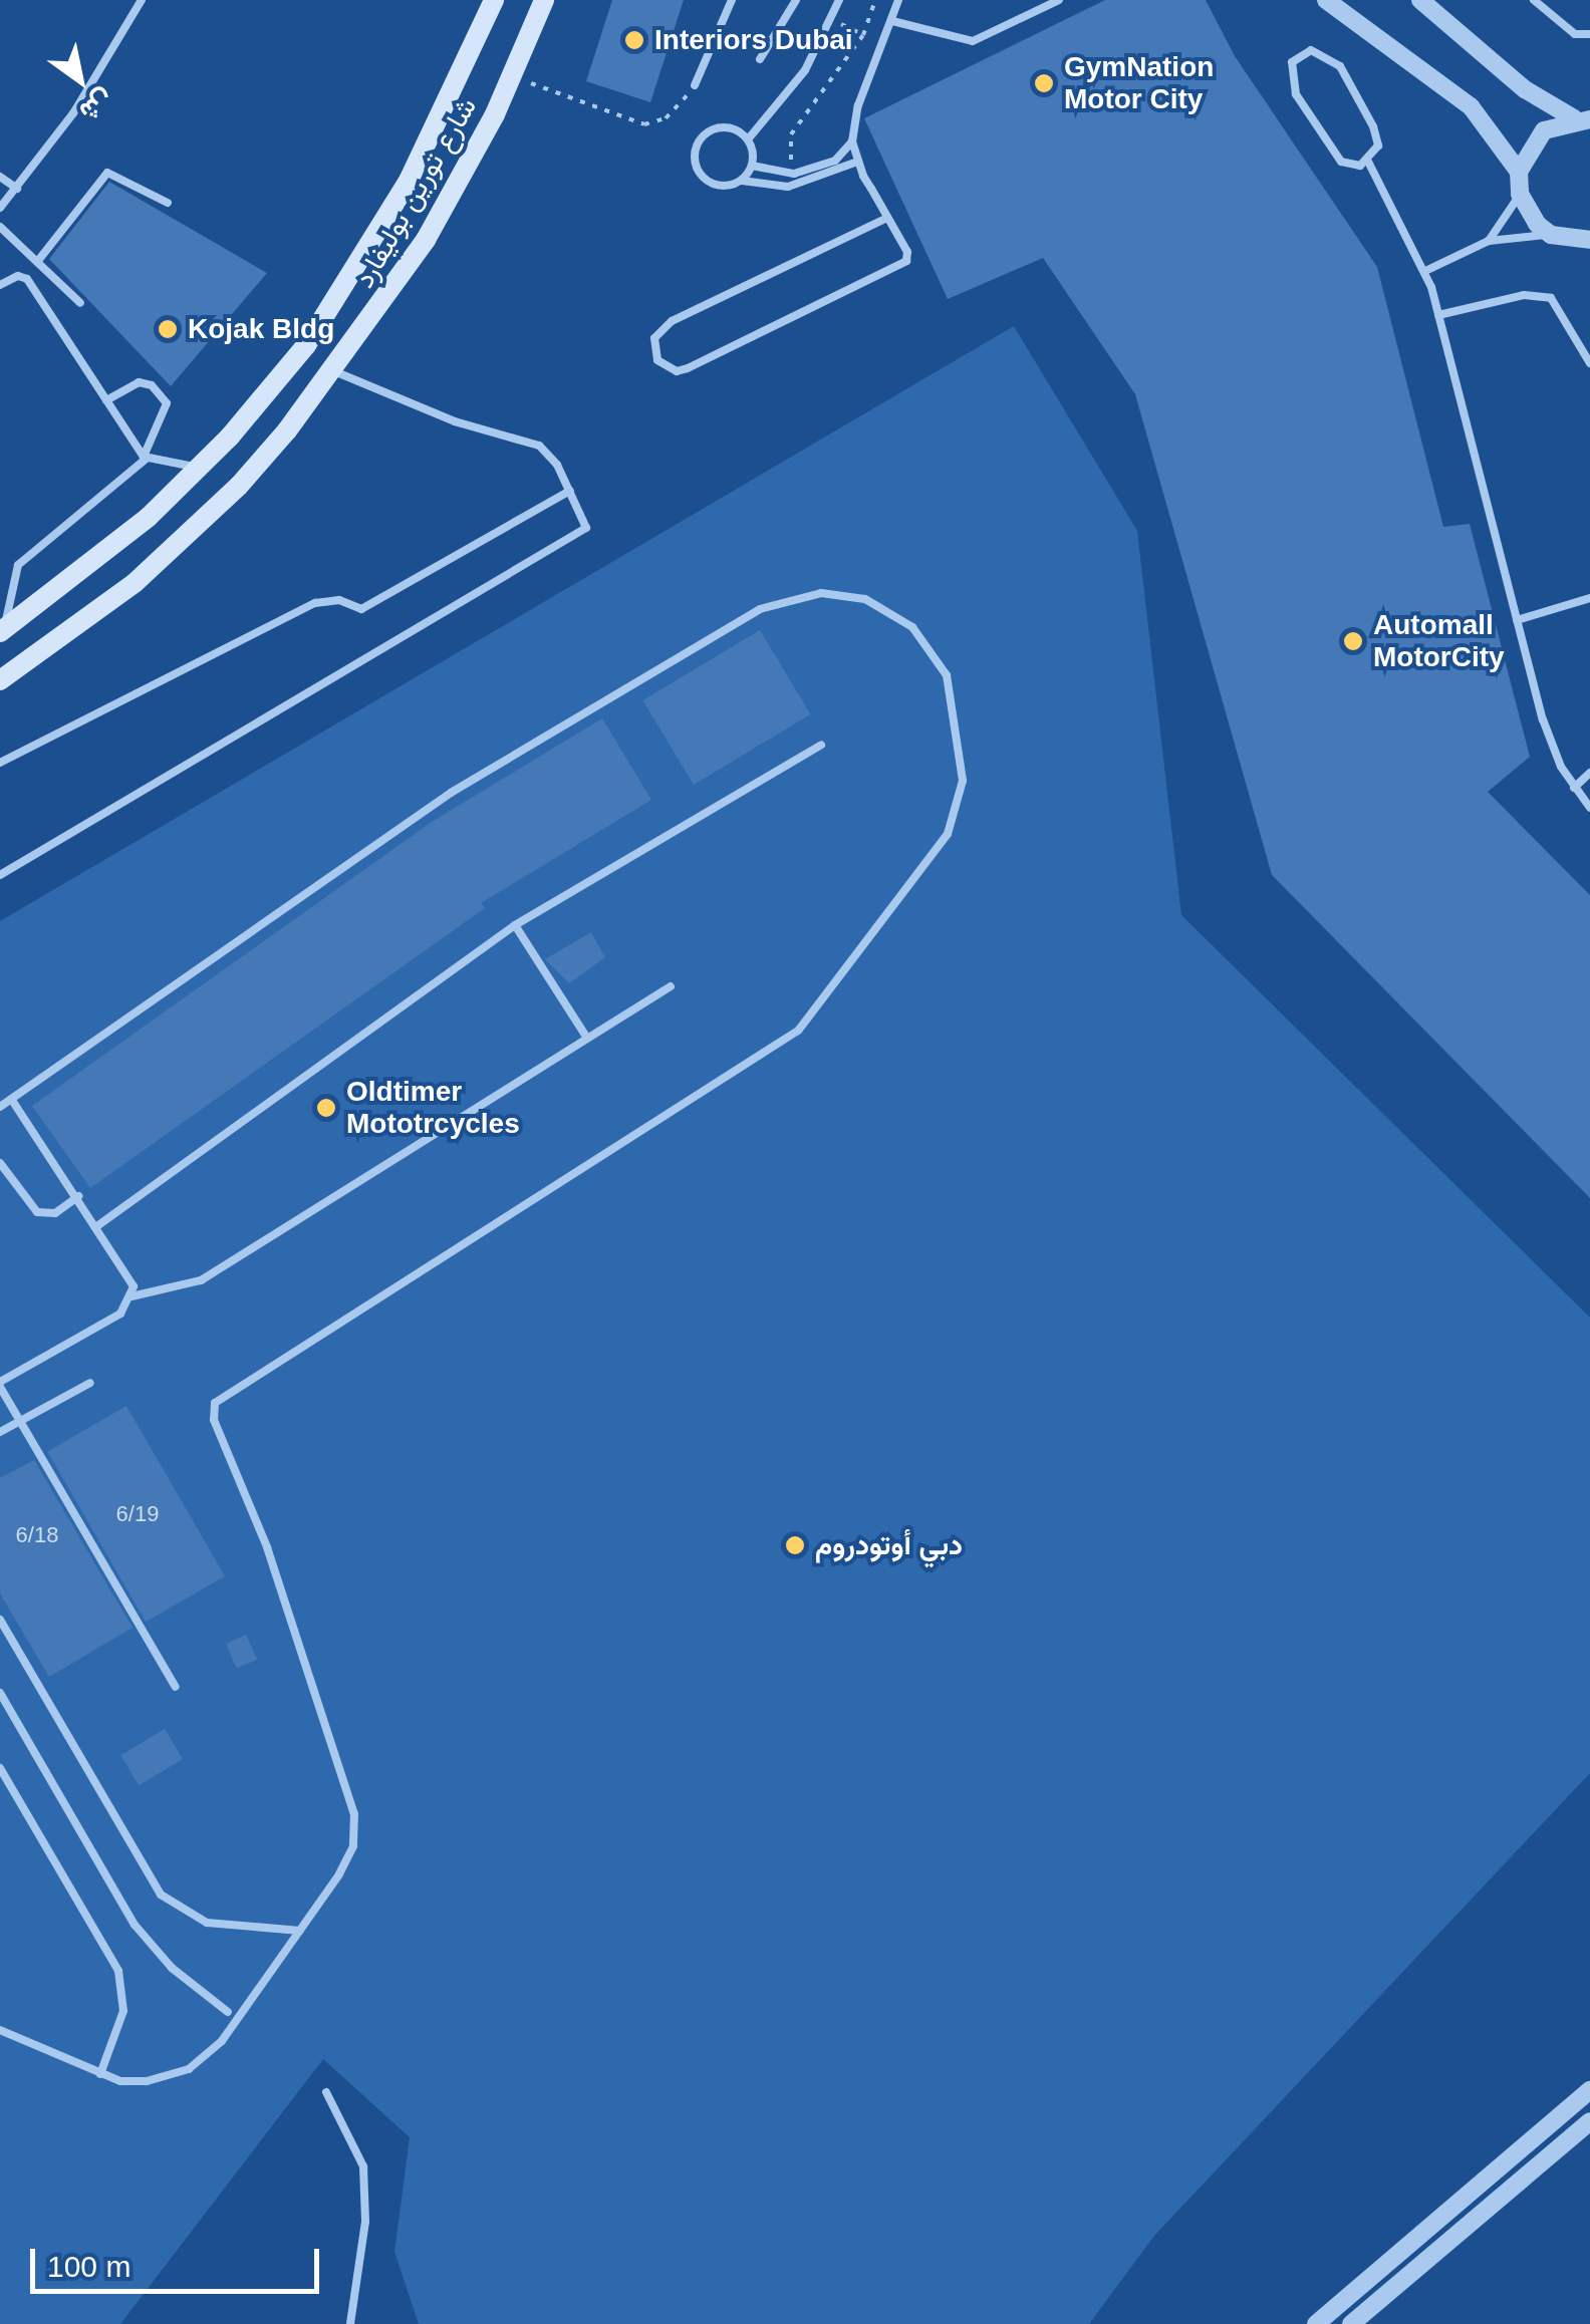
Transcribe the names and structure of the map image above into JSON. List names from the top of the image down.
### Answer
{
  "streets": {
    "main road": ["شارع تورين بوليفارد"]
  },
  "places": [
    "Interiors Dubai",
    "GymNation Motor City",
    "Kojak Bldg",
    "Automall MotorCity",
    "Oldtimer Mototrcycles",
    "دبي أوتودروم"
  ],
  "house_numbers": ["6/19", "6/18"],
  "scale_bar": "100 m",
  "north": "bottom right"
}
